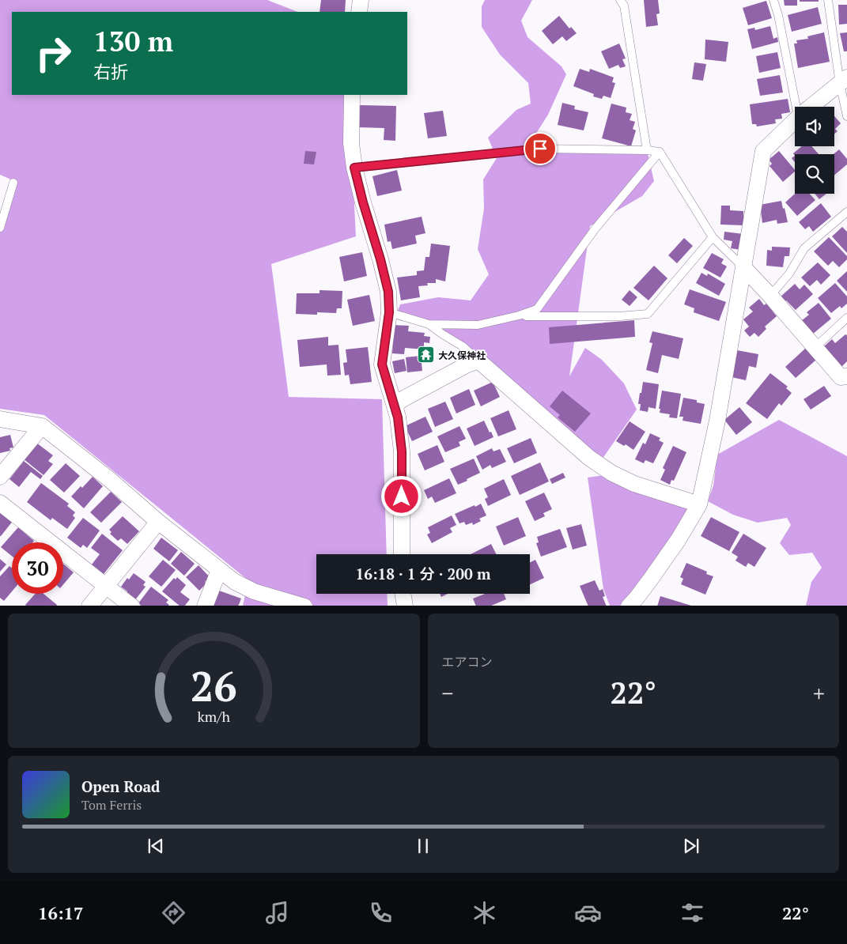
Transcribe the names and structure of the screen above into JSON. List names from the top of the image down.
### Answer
{
  "places": {
    "temple": ["大久保神社"]
  },
  "page": {
    "turn": ["130 m", "右折"],
    "limit": "30",
    "trip": "16:18 · 1 分 · 200 m",
    "tile": "エアコン",
    "heat": ["−", "22°", "+"],
    "song": ["Open Road", "Tom Ferris"],
    "tabs": ["16:17", "22°"],
    "gauge": ["26", "km/h"]
  }
}
